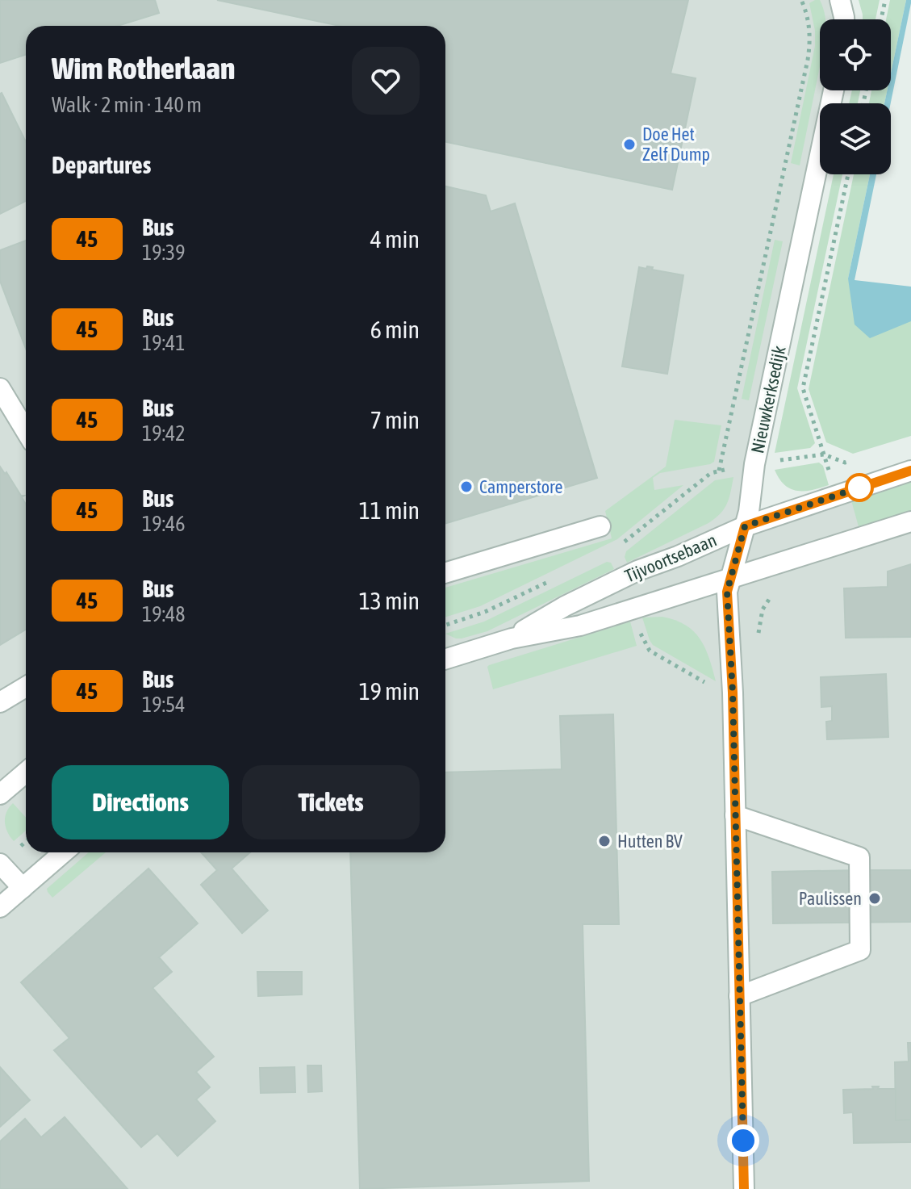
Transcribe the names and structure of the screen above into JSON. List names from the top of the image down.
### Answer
{
  "streets": {
    "street": ["Nieuwkerksedijk", "Tijvoortsebaan"]
  },
  "crossings": [
    ["Nieuwkerksedijk", "Tijvoortsebaan"]
  ],
  "places": [
    "Doe Het Zelf Dump",
    "Camperstore",
    "Hutten BV",
    "Paulissen"
  ],
  "lines": ["bus line 45"],
  "page": {
    "heading": [
      ["Wim Rotherlaan", "Walk · 2 min · 140 m"],
      "Departures"
    ],
    "list": [
      {
        "mark": "45",
        "name": "Bus",
        "note": "19:39",
        "value": "4 min"
      },
      {
        "mark": "45",
        "name": "Bus",
        "note": "19:41",
        "value": "6 min"
      },
      {
        "mark": "45",
        "name": "Bus",
        "note": "19:42",
        "value": "7 min"
      },
      {
        "mark": "45",
        "name": "Bus",
        "note": "19:46",
        "value": "11 min"
      },
      {
        "mark": "45",
        "name": "Bus",
        "note": "19:48",
        "value": "13 min"
      },
      {
        "mark": "45",
        "name": "Bus",
        "note": "19:54",
        "value": "19 min"
      }
    ],
    "buttons": ["Directions", "Tickets"]
  }
}
